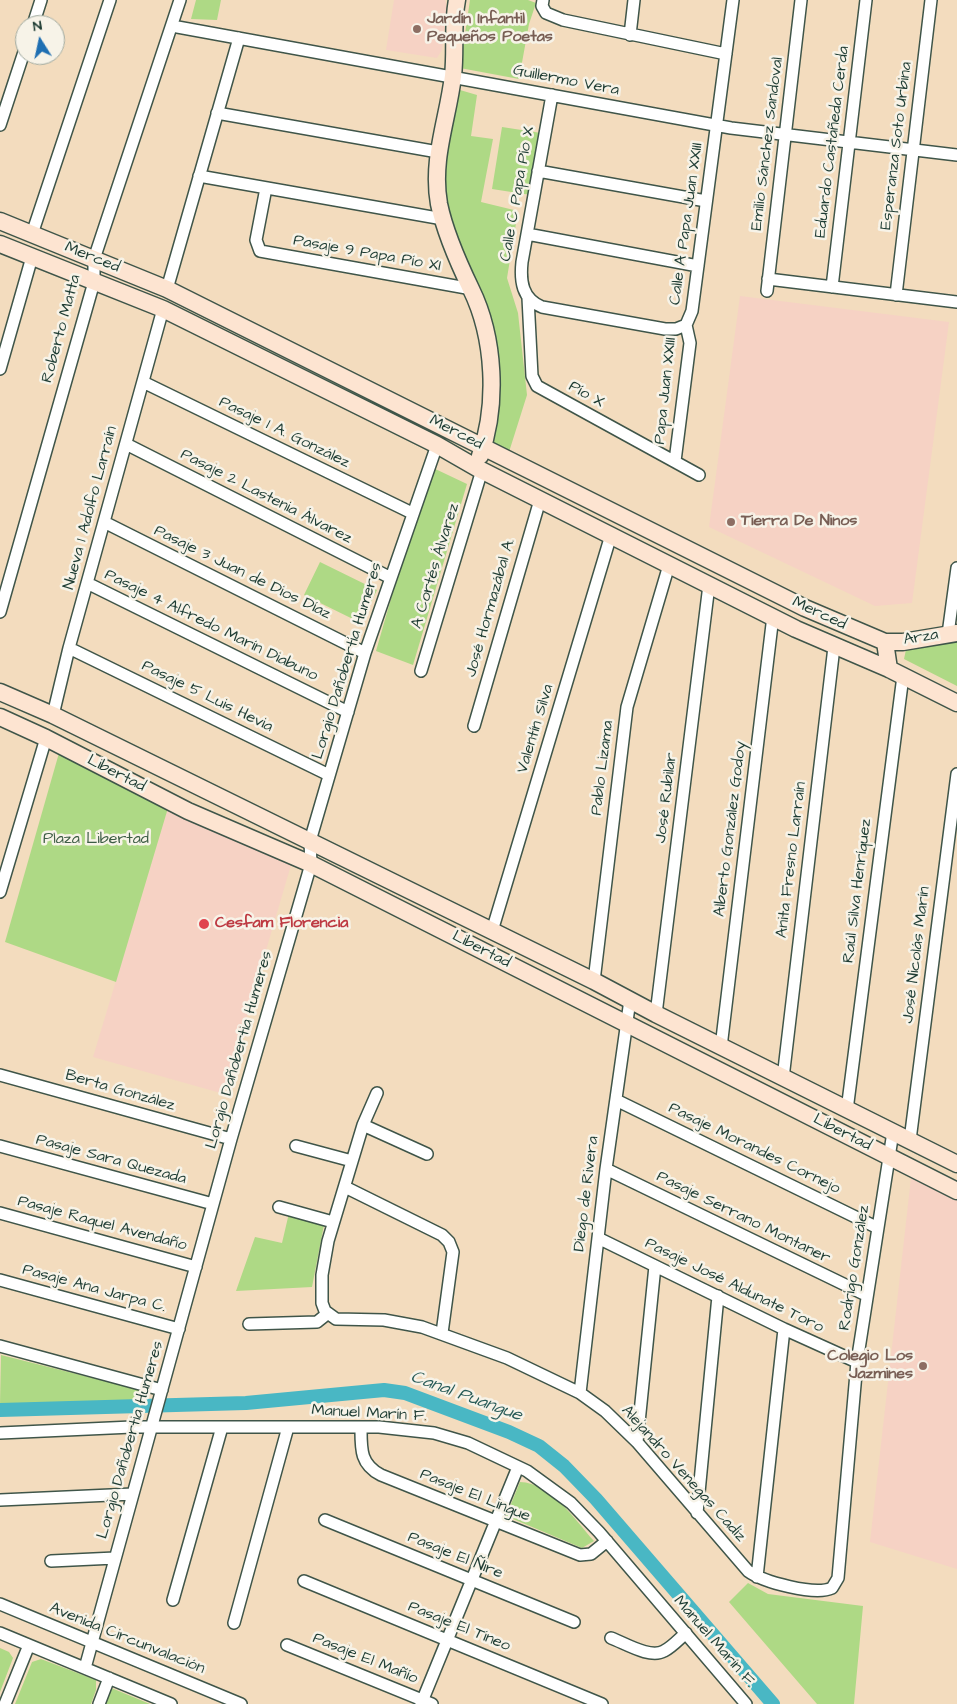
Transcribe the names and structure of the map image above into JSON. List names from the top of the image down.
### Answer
{
  "streets": {
    "street": [
      "Guillermo Vera",
      "Eduardo Castañeda Cerda",
      "Emilio Sánchez Sandoval",
      "Esperanza Soto Urbina",
      "Calle C Papa Pío X",
      "Calle A Papa Juan XXIII",
      "Pasaje 9 Papa Pío XI",
      "Merced",
      "Roberto Matta",
      "Papa Juan XXIII",
      "Pío X",
      "Pasaje 1 A. González",
      "Pasaje 2 Lastenia Álvarez",
      "Nueva 1 Adolfo Larraín",
      "A Cortés Álvarez",
      "Pasaje 3 Juan de Dios Díaz",
      "José Hormazábal A.",
      "Pasaje 4 Alfredo Marín Diabuno",
      "Arza",
      "Lorgio Dañobertia Humeres",
      "Pasaje 5 Luis Hevia",
      "Valentín Silva",
      "Pablo Lizama",
      "Libertad",
      "José Rubilar",
      "Alberto González Godoy",
      "Anita Fresno Larraín",
      "Raúl Silva Henríquez",
      "José Nicolás Marín",
      "Berta González",
      "Pasaje Morandes Cornejo",
      "Pasaje Sara Quezada",
      "Diego de Rivera",
      "Pasaje Serrano Montaner",
      "Pasaje Raquel Avendaño",
      "Rodrigo González",
      "Pasaje José Aldunate Toro",
      "Pasaje Ana Jarpa C.",
      "Manuel Marín F.",
      "Alejandro Venegas Cadíz",
      "Pasaje El Lingue",
      "Pasaje El Ñire",
      "Pasaje El Tineo",
      "Avenida Circunvalación",
      "Pasaje El Mañío"
    ]
  },
  "crossings": [
    ["Guillermo Vera", "Eduardo Castañeda Cerda"],
    ["Guillermo Vera", "Emilio Sánchez Sandoval"],
    ["Guillermo Vera", "Esperanza Soto Urbina"],
    ["Guillermo Vera", "Calle C Papa Pío X"],
    ["Guillermo Vera", "Calle A Papa Juan XXIII"],
    ["Guillermo Vera", "Roberto Matta"],
    ["Calle C Papa Pío X", "Pío X"],
    ["Calle A Papa Juan XXIII", "Papa Juan XXIII"],
    ["Merced", "Roberto Matta"],
    ["Merced", "Nueva 1 Adolfo Larraín"],
    ["Merced", "A Cortés Álvarez"],
    ["Merced", "José Hormazábal A."],
    ["Merced", "Arza"],
    ["Merced", "Lorgio Dañobertia Humeres"],
    ["Merced", "Valentín Silva"],
    ["Merced", "Pablo Lizama"],
    ["Merced", "José Rubilar"],
    ["Merced", "Alberto González Godoy"],
    ["Merced", "Anita Fresno Larraín"],
    ["Merced", "Raúl Silva Henríquez"],
    ["Papa Juan XXIII", "Pío X"],
    ["Pasaje 1 A. González", "Nueva 1 Adolfo Larraín"],
    ["Pasaje 1 A. González", "Lorgio Dañobertia Humeres"],
    ["Pasaje 2 Lastenia Álvarez", "Nueva 1 Adolfo Larraín"],
    ["Pasaje 2 Lastenia Álvarez", "Lorgio Dañobertia Humeres"],
    ["Nueva 1 Adolfo Larraín", "Pasaje 3 Juan de Dios Díaz"],
    ["Nueva 1 Adolfo Larraín", "Pasaje 4 Alfredo Marín Diabuno"],
    ["Nueva 1 Adolfo Larraín", "Pasaje 5 Luis Hevia"],
    ["Nueva 1 Adolfo Larraín", "Libertad"],
    ["Pasaje 3 Juan de Dios Díaz", "Lorgio Dañobertia Humeres"],
    ["Pasaje 4 Alfredo Marín Diabuno", "Lorgio Dañobertia Humeres"],
    ["Lorgio Dañobertia Humeres", "Pasaje 5 Luis Hevia"],
    ["Lorgio Dañobertia Humeres", "Libertad"],
    ["Lorgio Dañobertia Humeres", "Berta González"],
    ["Lorgio Dañobertia Humeres", "Pasaje Sara Quezada"],
    ["Lorgio Dañobertia Humeres", "Pasaje Raquel Avendaño"],
    ["Lorgio Dañobertia Humeres", "Pasaje Ana Jarpa C."],
    ["Lorgio Dañobertia Humeres", "Manuel Marín F."],
    ["Lorgio Dañobertia Humeres", "Avenida Circunvalación"],
    ["Valentín Silva", "Libertad"],
    ["Pablo Lizama", "Libertad"],
    ["Libertad", "José Rubilar"],
    ["Libertad", "Alberto González Godoy"],
    ["Libertad", "Anita Fresno Larraín"],
    ["Libertad", "Raúl Silva Henríquez"],
    ["Libertad", "José Nicolás Marín"],
    ["Libertad", "Diego de Rivera"],
    ["Libertad", "Rodrigo González"],
    ["Pasaje Morandes Cornejo", "Diego de Rivera"],
    ["Pasaje Morandes Cornejo", "Rodrigo González"],
    ["Diego de Rivera", "Pasaje Serrano Montaner"],
    ["Diego de Rivera", "Pasaje José Aldunate Toro"],
    ["Diego de Rivera", "Alejandro Venegas Cadíz"],
    ["Pasaje Serrano Montaner", "Rodrigo González"],
    ["Rodrigo González", "Pasaje José Aldunate Toro"],
    ["Rodrigo González", "Alejandro Venegas Cadíz"],
    ["Manuel Marín F.", "Pasaje El Lingue"]
  ],
  "water": ["Canal Puangue"],
  "parks": ["Plaza Libertad"],
  "places": [
    "Jardín Infantil Pequeños Poetas",
    "Tierra De Ninos",
    "Cesfam Florencia",
    "Colegio Los Jazmines"
  ],
  "north": "top"
}
